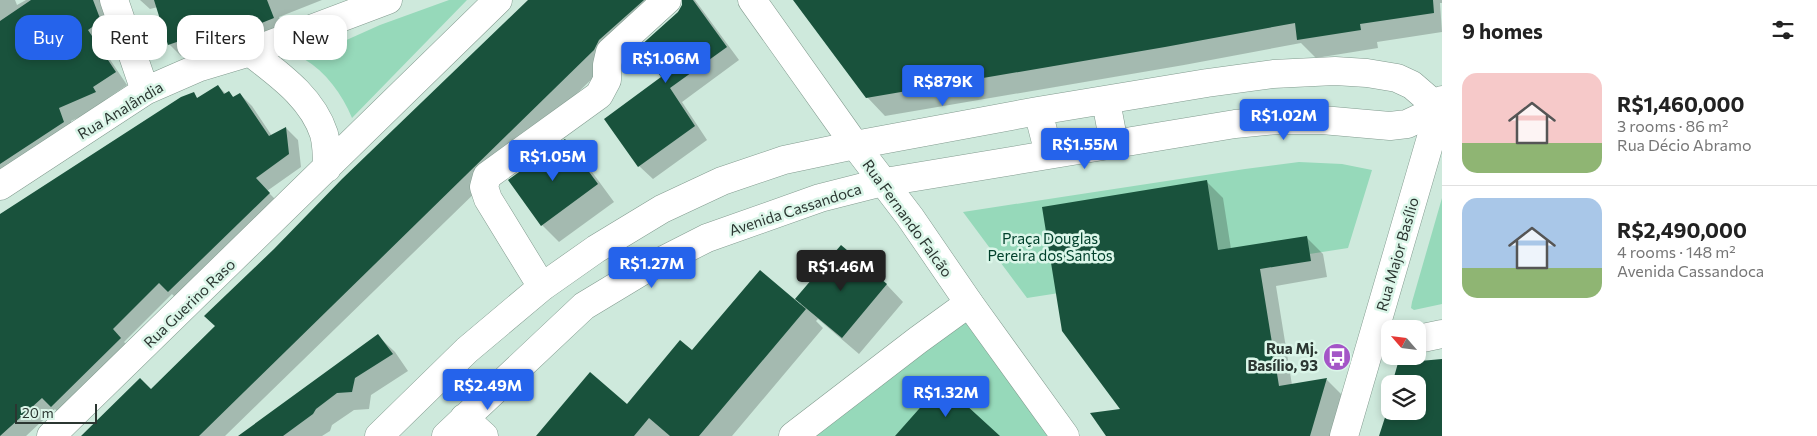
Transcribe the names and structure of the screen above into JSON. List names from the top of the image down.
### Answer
{
  "streets": {
    "street": [
      "Rua Analândia",
      "Avenida Cassandoca",
      "Rua Fernando Falcão",
      "Rua Major Basílio",
      "Rua Guerino Raso"
    ]
  },
  "crossings": [
    ["Avenida Cassandoca", "Rua Fernando Falcão"],
    ["Avenida Cassandoca", "Rua Major Basílio"]
  ],
  "parks": ["Praça Douglas Pereira dos Santos"],
  "places": {
    "bus stop": ["Rua Mj. Basílio, 93"]
  },
  "scale_bar": "20 m",
  "north": "top left",
  "page": {
    "heading": "9 homes",
    "chip": [
      "Buy",
      "Rent",
      "Filters",
      "New"
    ],
    "price": [
      "R$1.06M",
      "R$879K",
      "R$1.02M",
      "R$1.55M",
      "R$1.05M",
      "R$1.27M",
      "R$1.46M",
      "R$2.49M",
      "R$1.32M"
    ],
    "list": [
      {
        "name": "R$1,460,000",
        "note": "3 rooms · 86 m² · Rua Décio Abramo"
      },
      {
        "name": "R$2,490,000",
        "note": "4 rooms · 148 m² · Avenida Cassandoca"
      }
    ],
    "scale": "20 m"
  }
}
